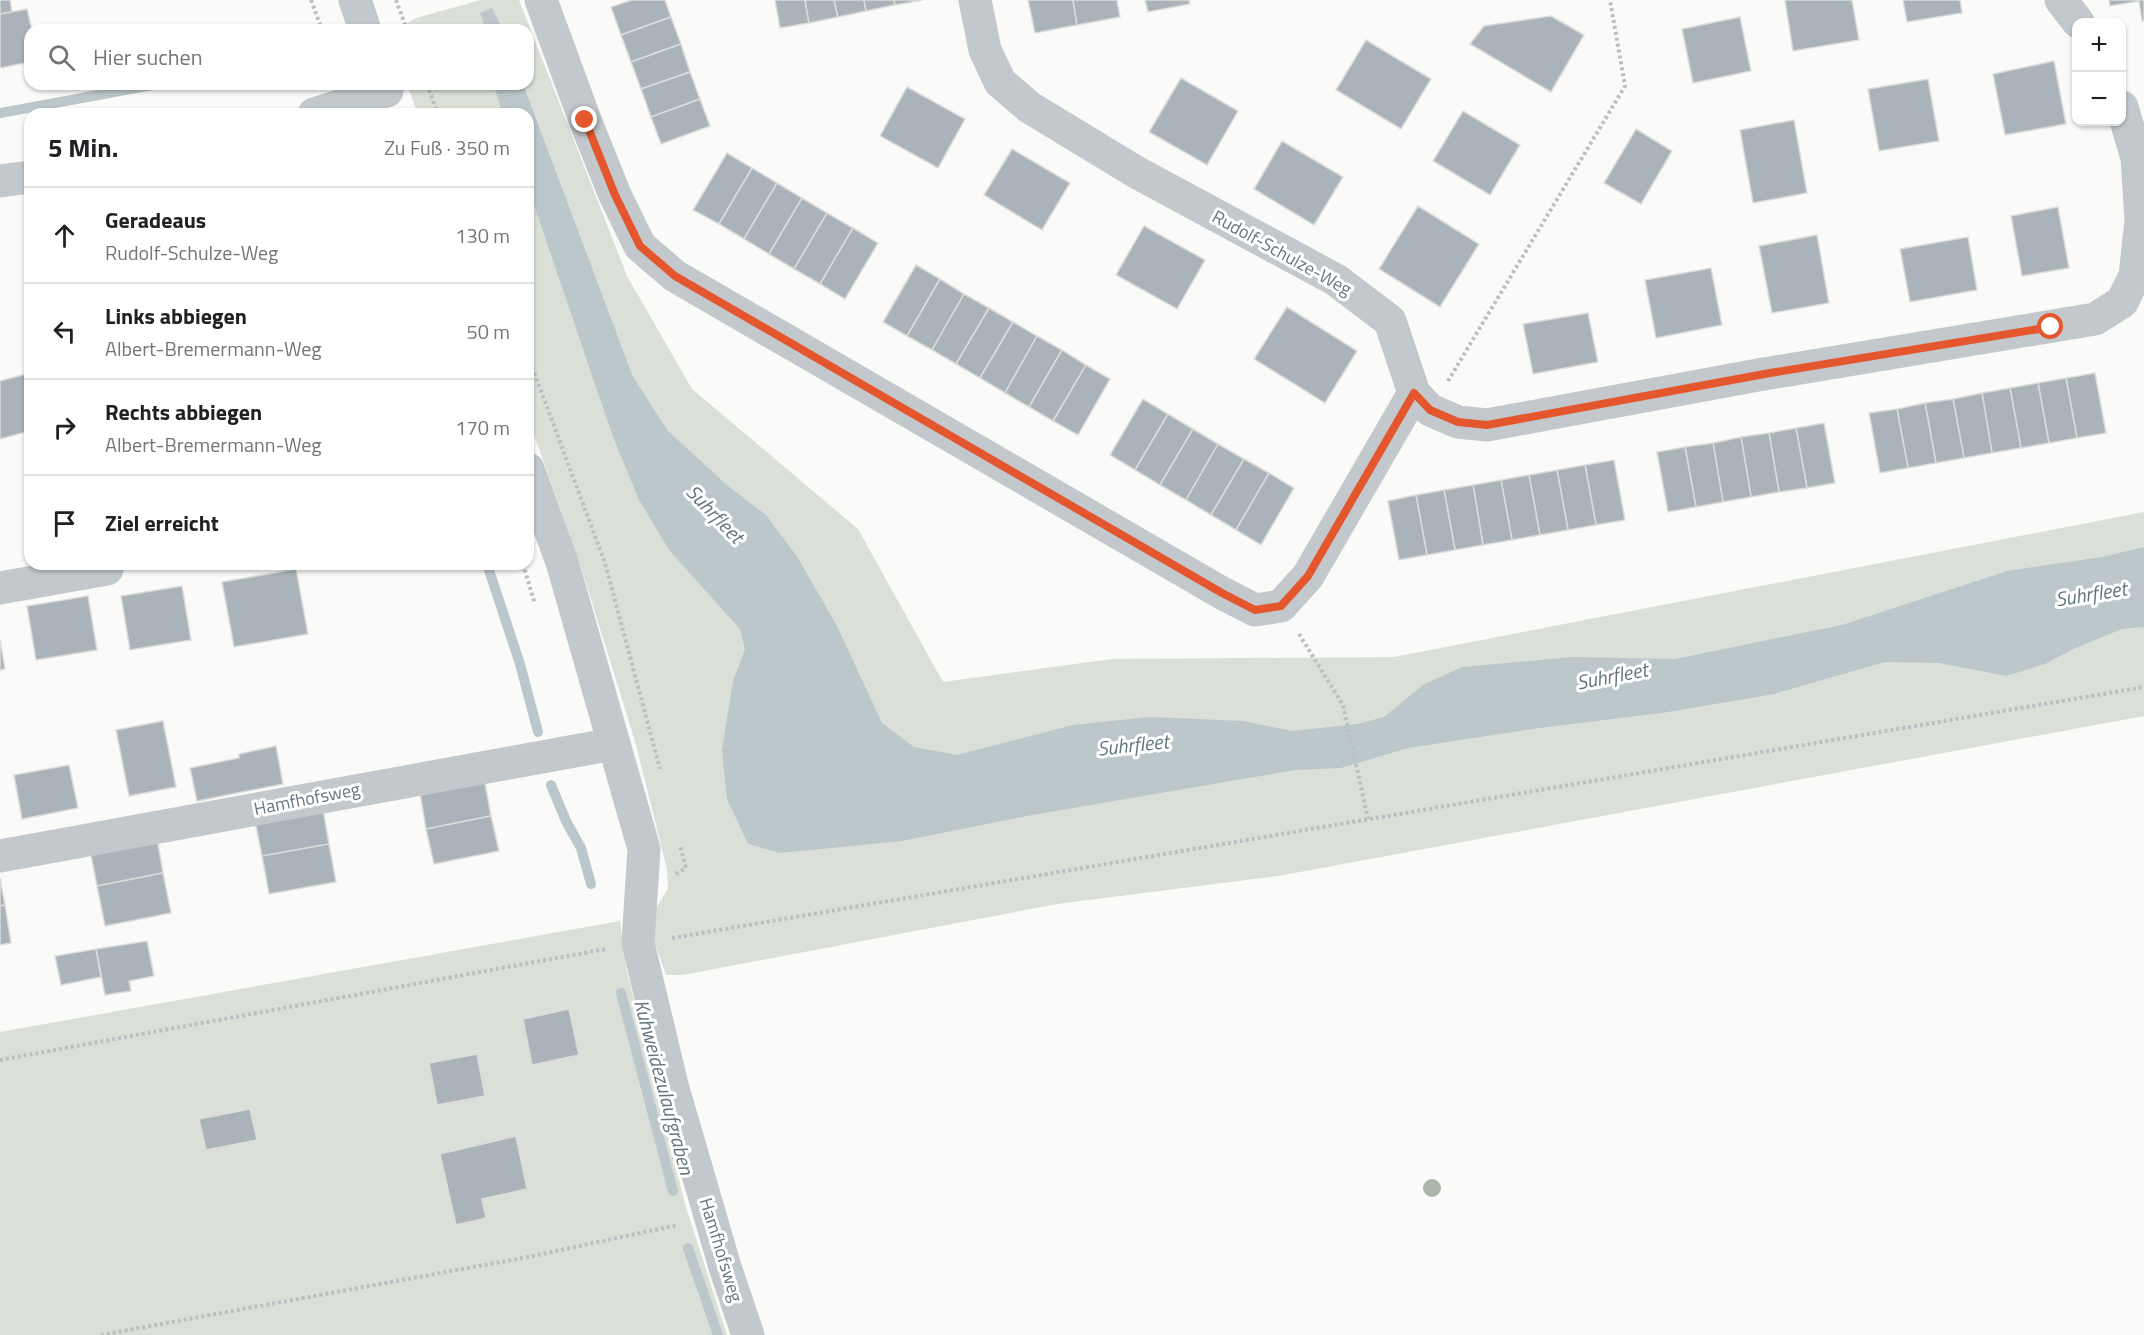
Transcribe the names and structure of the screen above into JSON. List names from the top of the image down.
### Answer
{
  "streets": {
    "street": ["Rudolf-Schulze-Weg", "Hamfhofsweg"]
  },
  "water": ["Suhrfleet", "Kuhweidezulaufgraben"],
  "page": {
    "map_buttons": ["+", "−"],
    "search": "Hier suchen",
    "heading": ["5 Min.", "Zu Fuß · 350 m"],
    "list": [
      ["Geradeaus", "Rudolf-Schulze-Weg", "130 m"],
      ["Links abbiegen", "Albert-Bremermann-Weg", "50 m"],
      ["Rechts abbiegen", "Albert-Bremermann-Weg", "170 m"],
      "Ziel erreicht"
    ]
  }
}
